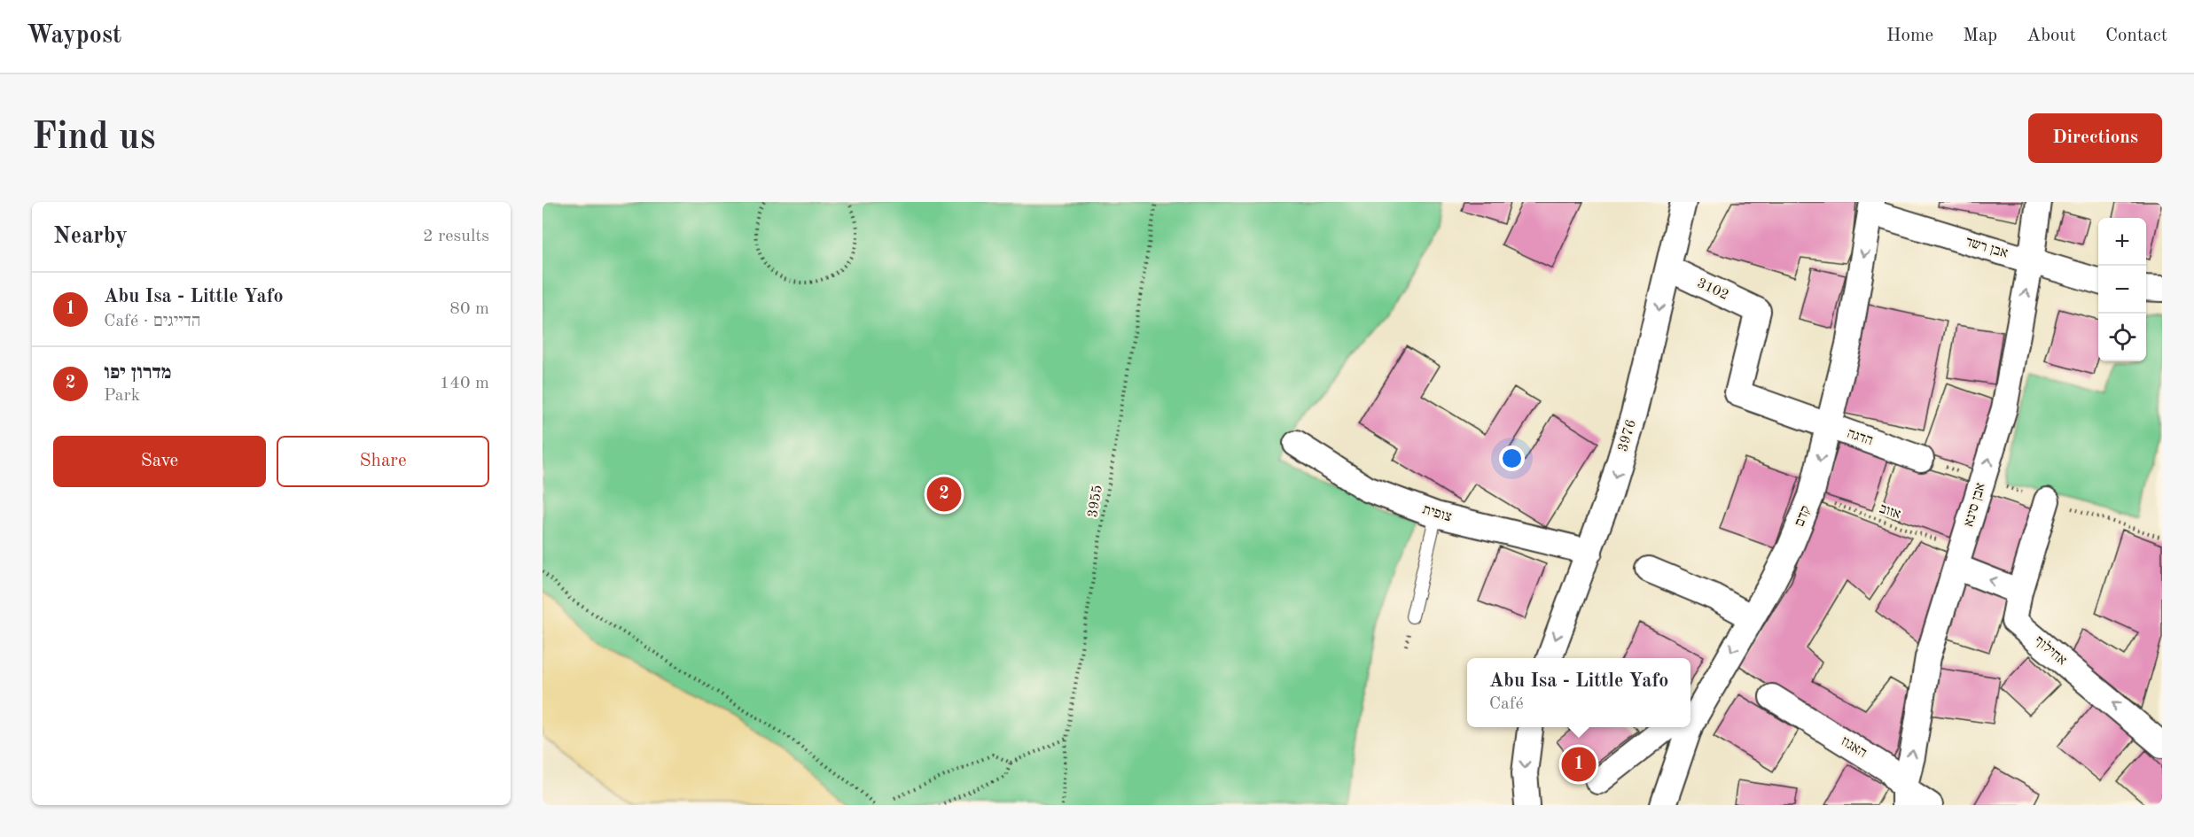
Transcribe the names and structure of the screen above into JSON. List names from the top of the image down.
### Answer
{
  "streets": {
    "street": [
      "אבן רשד",
      "3102",
      "3976",
      "הדגה",
      "אבן סינא",
      "צופית",
      "קדם",
      "אחילוף",
      "האגוז"
    ],
    "path": ["3955", "אזוב"]
  },
  "crossings": [
    ["אבן רשד", "אבן סינא"],
    ["אבן רשד", "קדם"],
    ["3102", "3976"],
    ["3102", "הדגה"],
    ["3976", "צופית"],
    ["הדגה", "קדם"],
    ["אבן סינא", "אזוב"],
    ["אבן סינא", "האגוז"],
    ["אזוב", "קדם"]
  ],
  "one_way": [
    "3976",
    "אבן סינא",
    "קדם",
    "אחילוף"
  ],
  "page": {
    "header": "Waypost",
    "nav": [
      "Home",
      "Map",
      "About",
      "Contact"
    ],
    "buttons": [
      "Directions",
      ["Save", "Share"]
    ],
    "title": "Find us",
    "heading": ["Nearby", "2 results"],
    "map_buttons": ["+", "−"],
    "list": [
      {
        "mark": "1",
        "name": "Abu Isa - Little Yafo",
        "note": "Café · הדייגים",
        "value": "80 m"
      },
      {
        "mark": "2",
        "name": "מדרון יפו",
        "note": "Park",
        "value": "140 m"
      }
    ],
    "pins": ["2", "1"],
    "popup": ["Abu Isa - Little Yafo", "Café"]
  }
}
